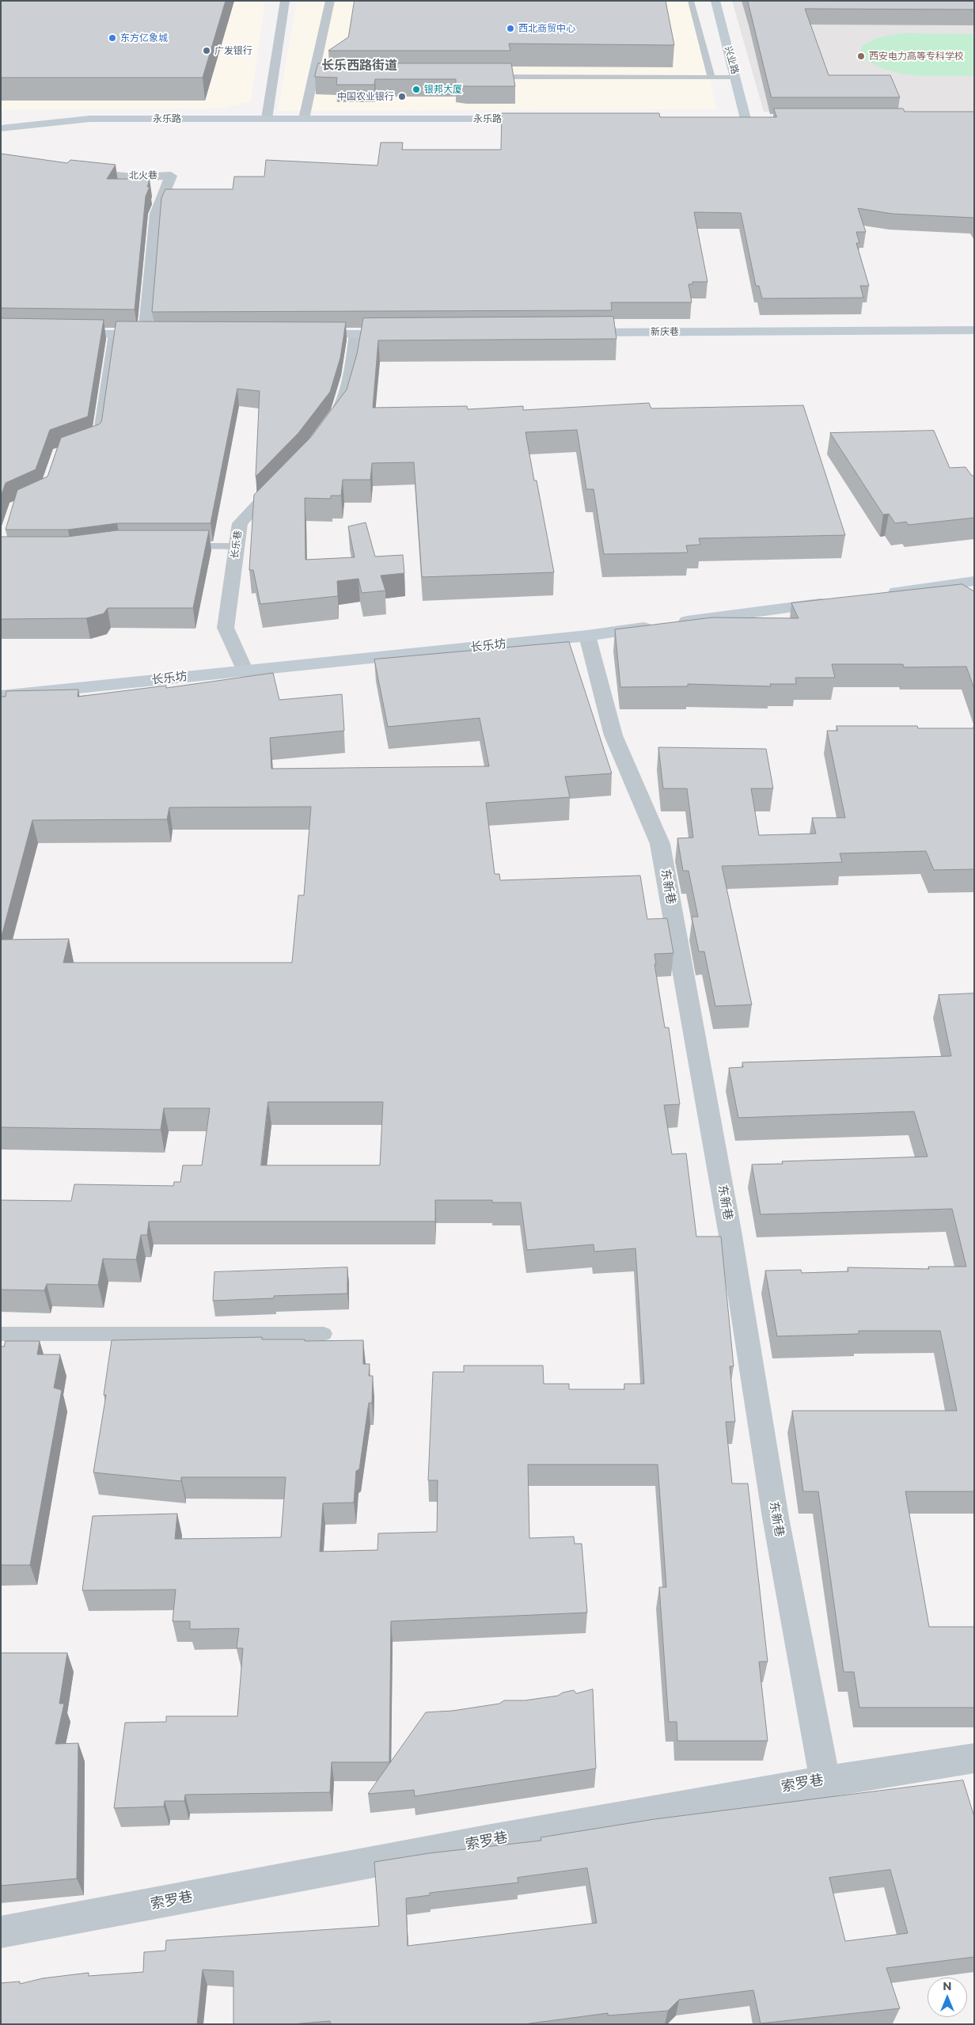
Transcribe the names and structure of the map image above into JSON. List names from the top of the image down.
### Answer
{
  "streets": {
    "street": [
      "兴业路",
      "永乐路",
      "北火巷",
      "新庆巷",
      "长乐巷",
      "长乐坊",
      "东新巷",
      "索罗巷"
    ]
  },
  "crossings": [
    ["长乐巷", "长乐坊"],
    ["长乐坊", "东新巷"],
    ["东新巷", "索罗巷"]
  ],
  "districts": ["长乐西路街道"],
  "places": [
    "西北商贸中心",
    "东方亿象城",
    "广发银行",
    "西安电力高等专科学校",
    "银邦大厦",
    "中国农业银行"
  ],
  "north": "top"
}
